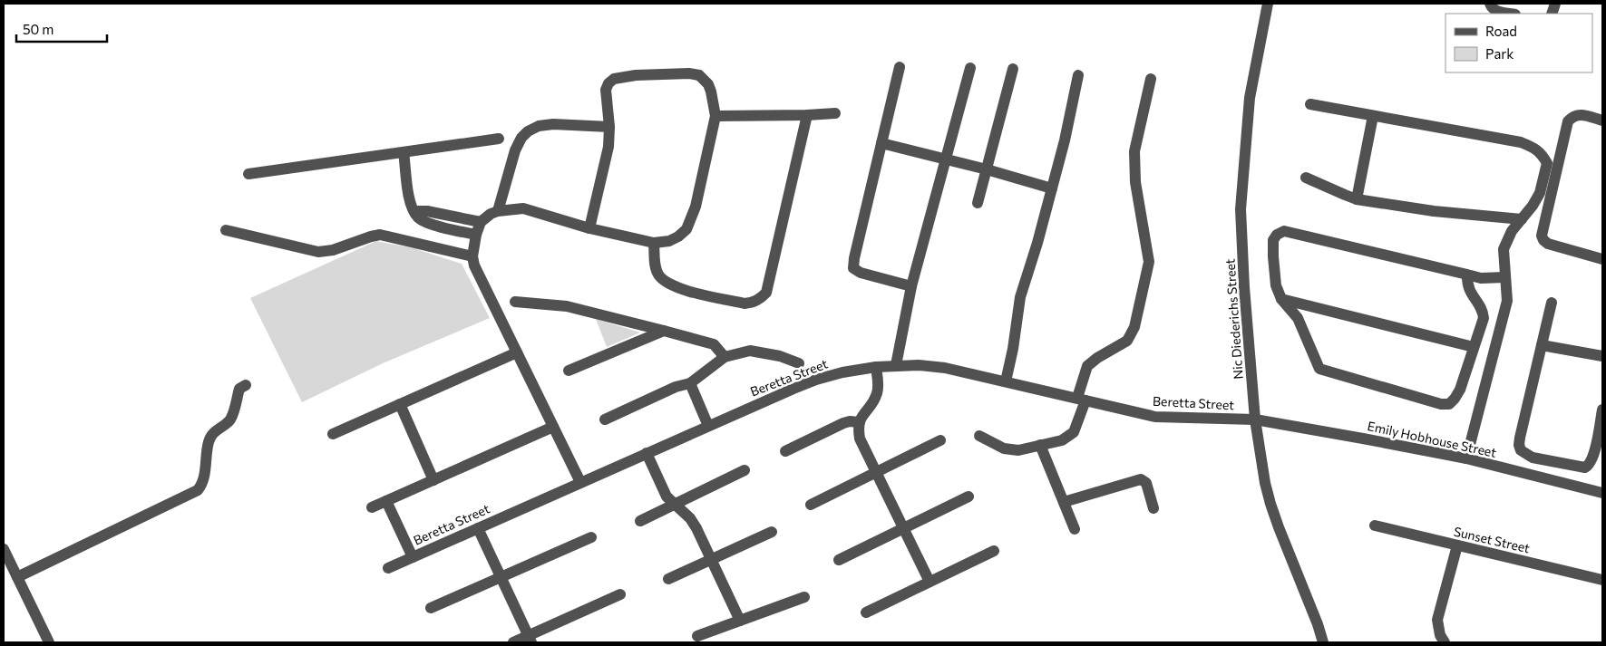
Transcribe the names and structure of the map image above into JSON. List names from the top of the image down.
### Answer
{
  "streets": {
    "street": [
      "Nic Diederichs Street",
      "Beretta Street",
      "Emily Hobhouse Street",
      "Sunset Street"
    ]
  },
  "crossings": [
    ["Nic Diederichs Street", "Beretta Street"],
    ["Nic Diederichs Street", "Emily Hobhouse Street"],
    ["Beretta Street", "Emily Hobhouse Street"]
  ],
  "legend": ["Road", "Park"],
  "scale_bar": "50 m"
}
